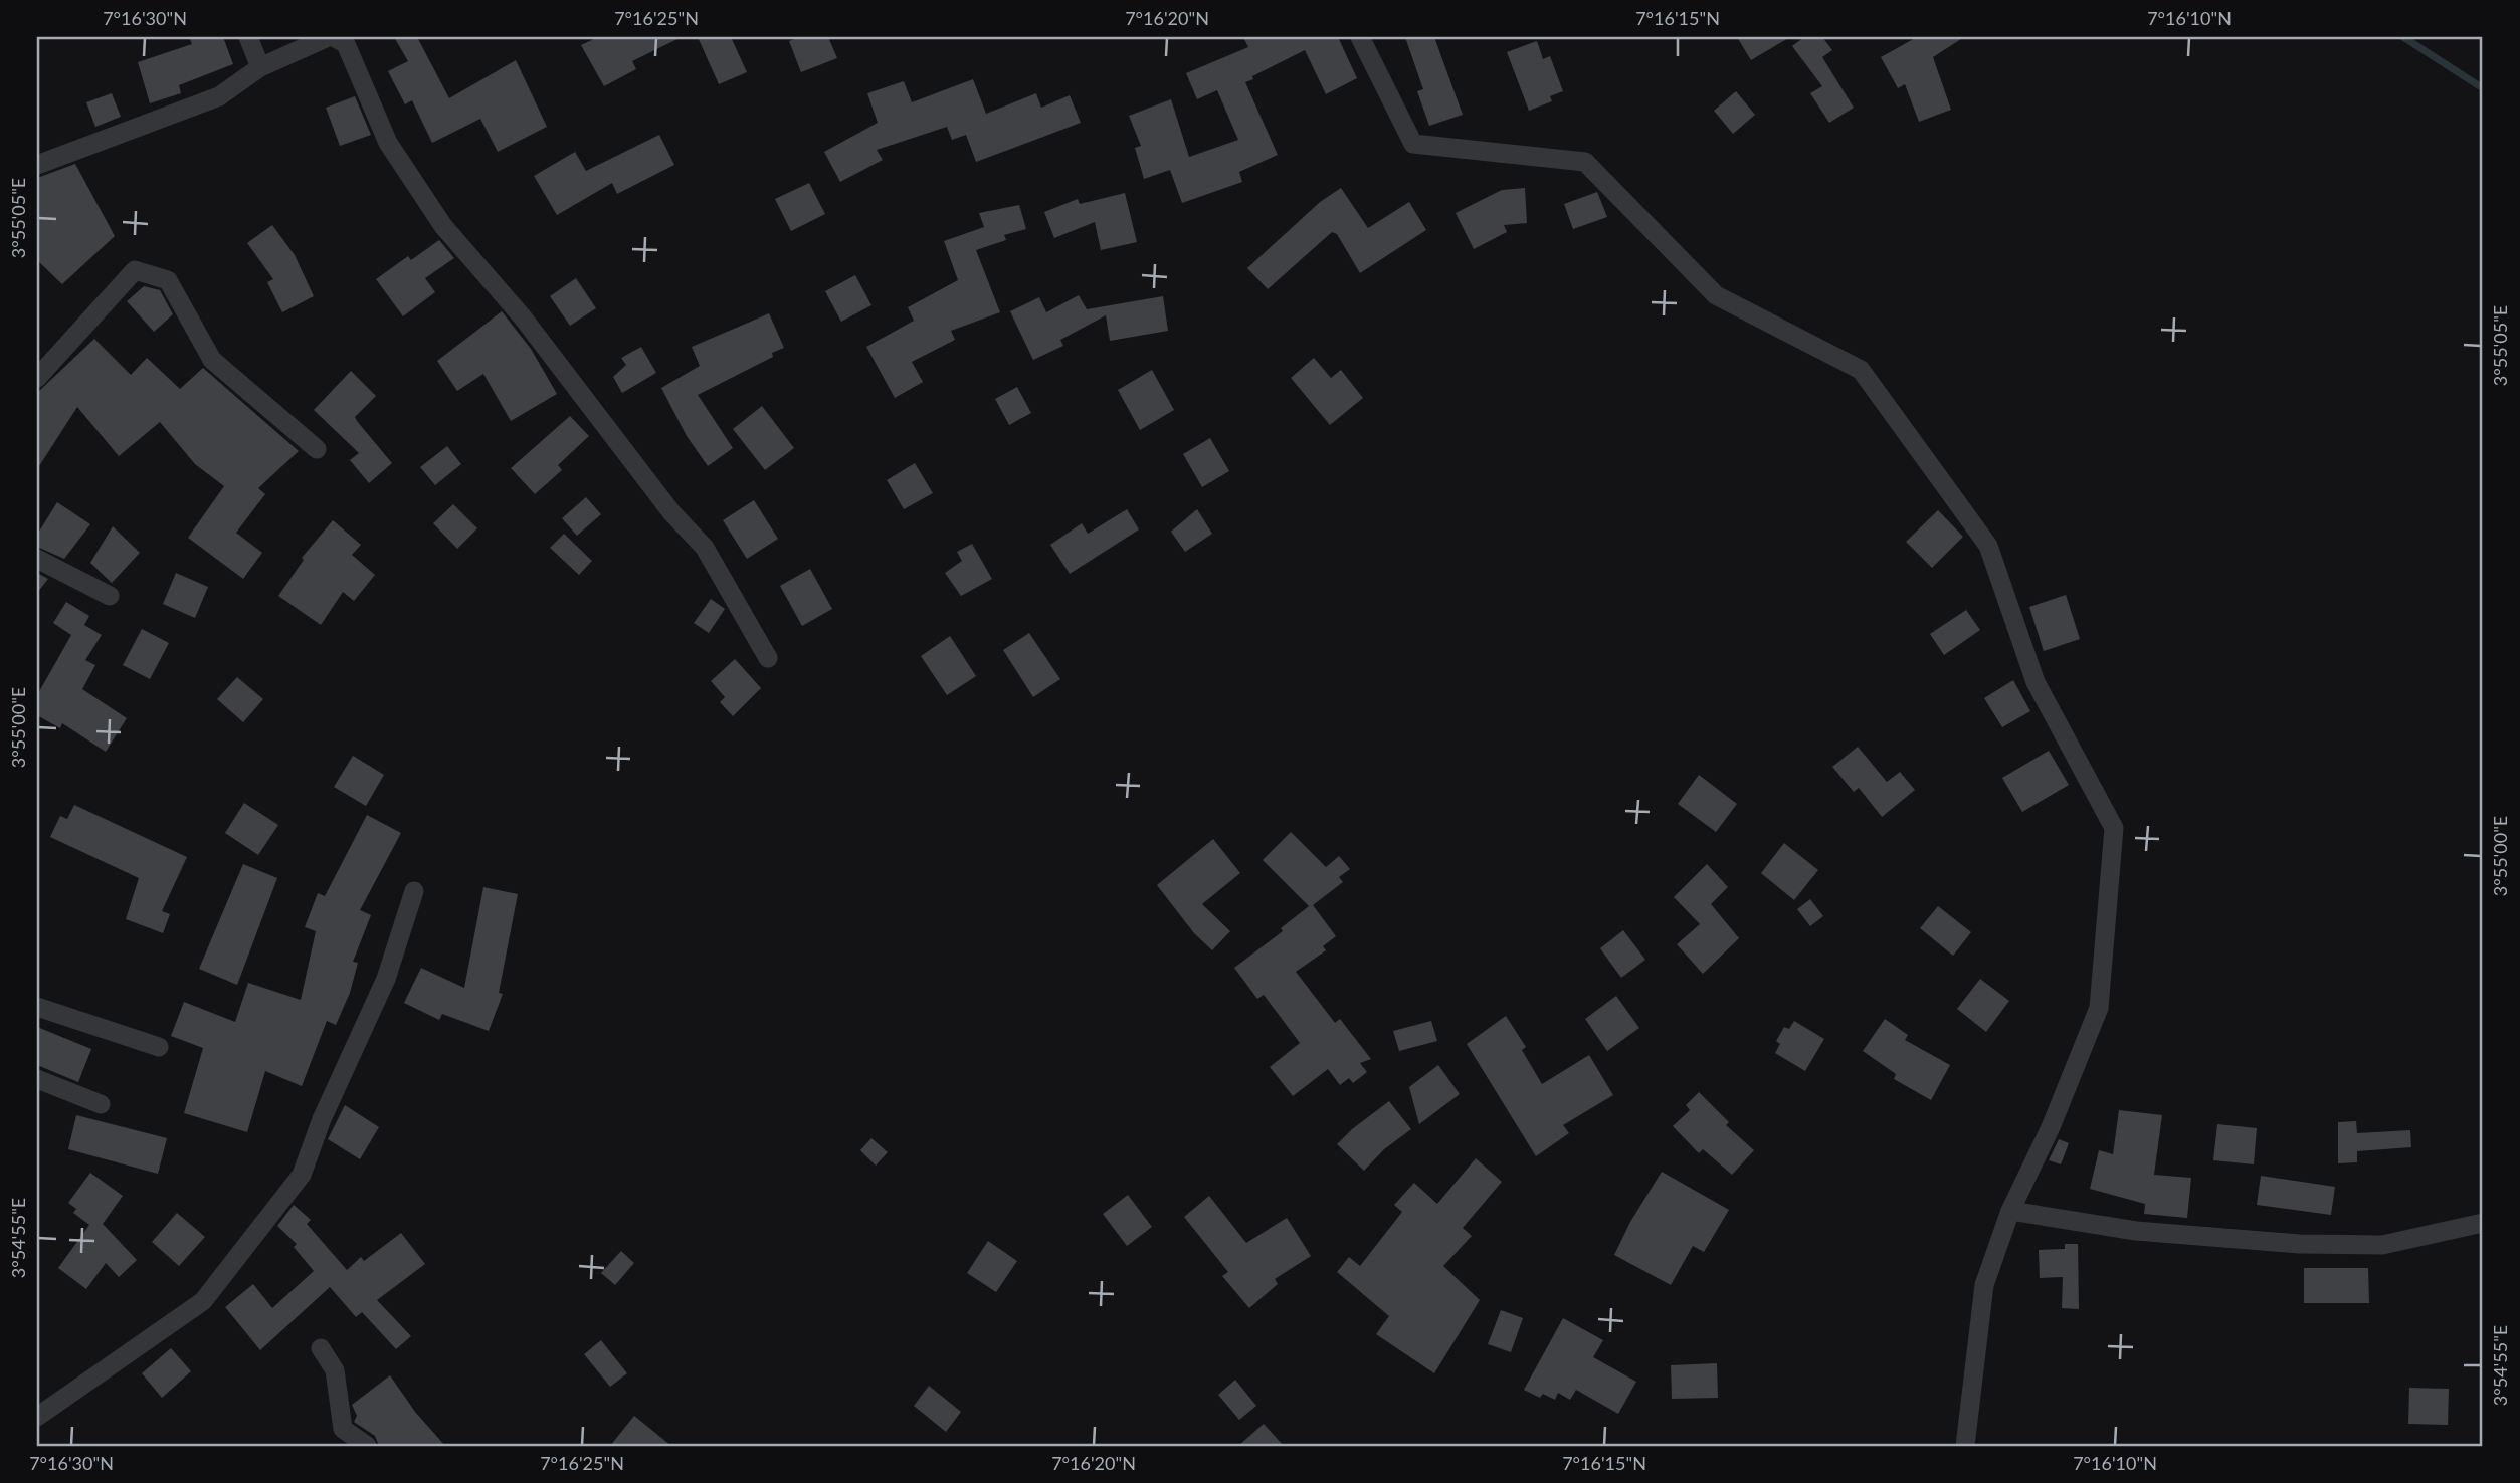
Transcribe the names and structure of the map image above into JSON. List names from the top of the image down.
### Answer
{
  "coordinates": [
    "7°16'30\"N",
    "7°16'25\"N",
    "7°16'20\"N",
    "7°16'15\"N",
    "7°16'10\"N",
    "3°55'05\"E",
    "3°55'00\"E",
    "3°54'55\"E"
  ]
}
